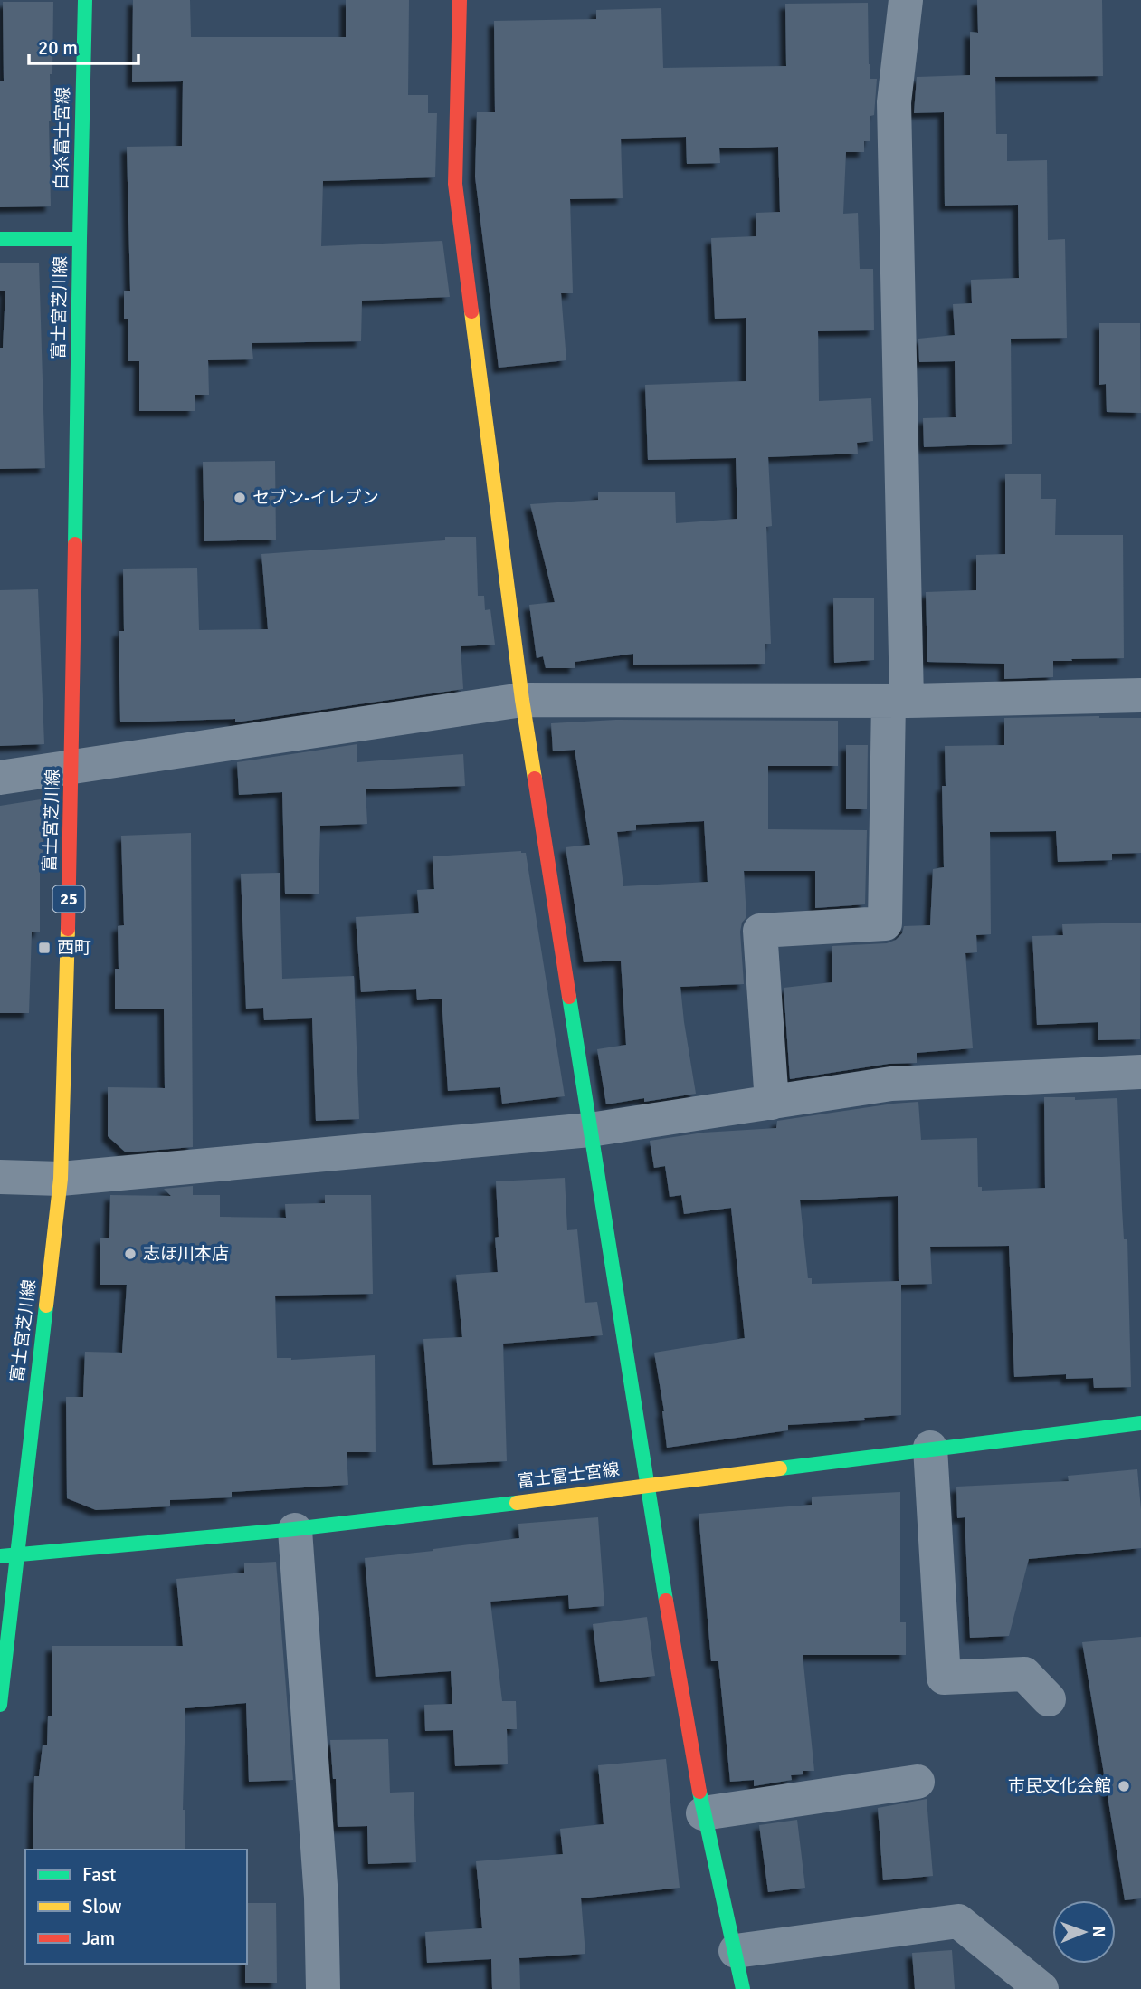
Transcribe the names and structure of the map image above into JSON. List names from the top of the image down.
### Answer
{
  "streets": {
    "main road": [
      "白糸富士宮線",
      "富士宮芝川線",
      "25",
      "富士富士宮線"
    ]
  },
  "crossings": [
    ["白糸富士宮線", "富士宮芝川線"],
    ["富士宮芝川線", "富士富士宮線"]
  ],
  "places": {
    "other": ["セブン-イレブン", "志ほ川本店", "市民文化会館"],
    "transit": ["西町"]
  },
  "legend": ["Fast", "Slow", "Jam"],
  "scale_bar": "20 m",
  "north": "right"
}
